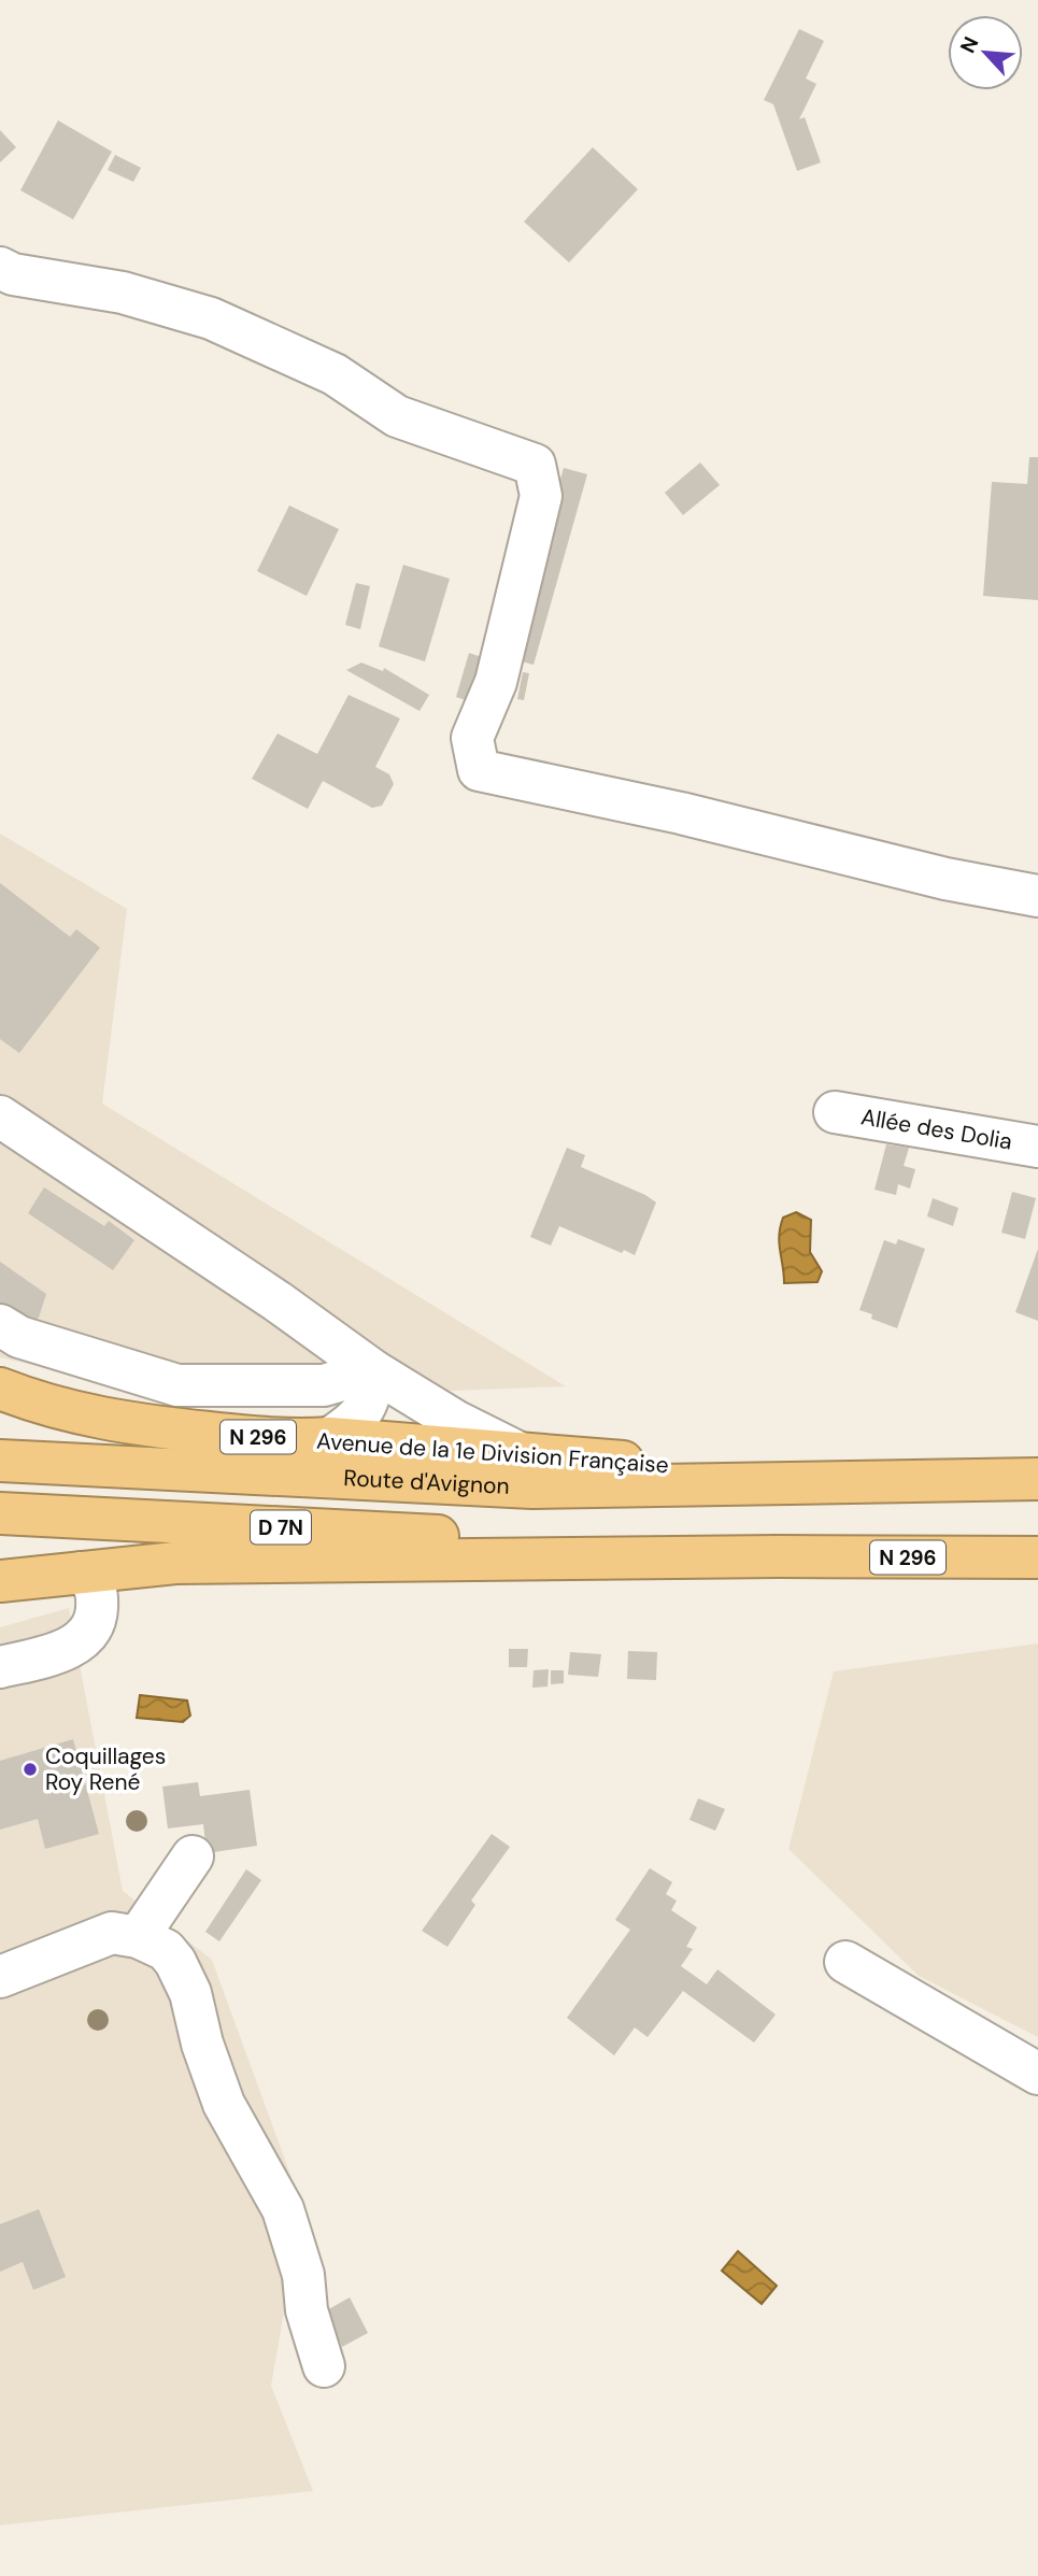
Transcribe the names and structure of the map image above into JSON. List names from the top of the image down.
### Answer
{
  "streets": {
    "highway": [
      "N 296",
      "Avenue de la 1e Division Française",
      "Route d'Avignon",
      "D 7N"
    ],
    "street": ["Allée des Dolia"]
  },
  "crossings": [
    ["N 296", "Avenue de la 1e Division Française"],
    ["N 296", "Route d'Avignon"],
    ["N 296", "D 7N"],
    ["Avenue de la 1e Division Française", "Route d'Avignon"]
  ],
  "places": ["Coquillages Roy René"],
  "north": "top left"
}
